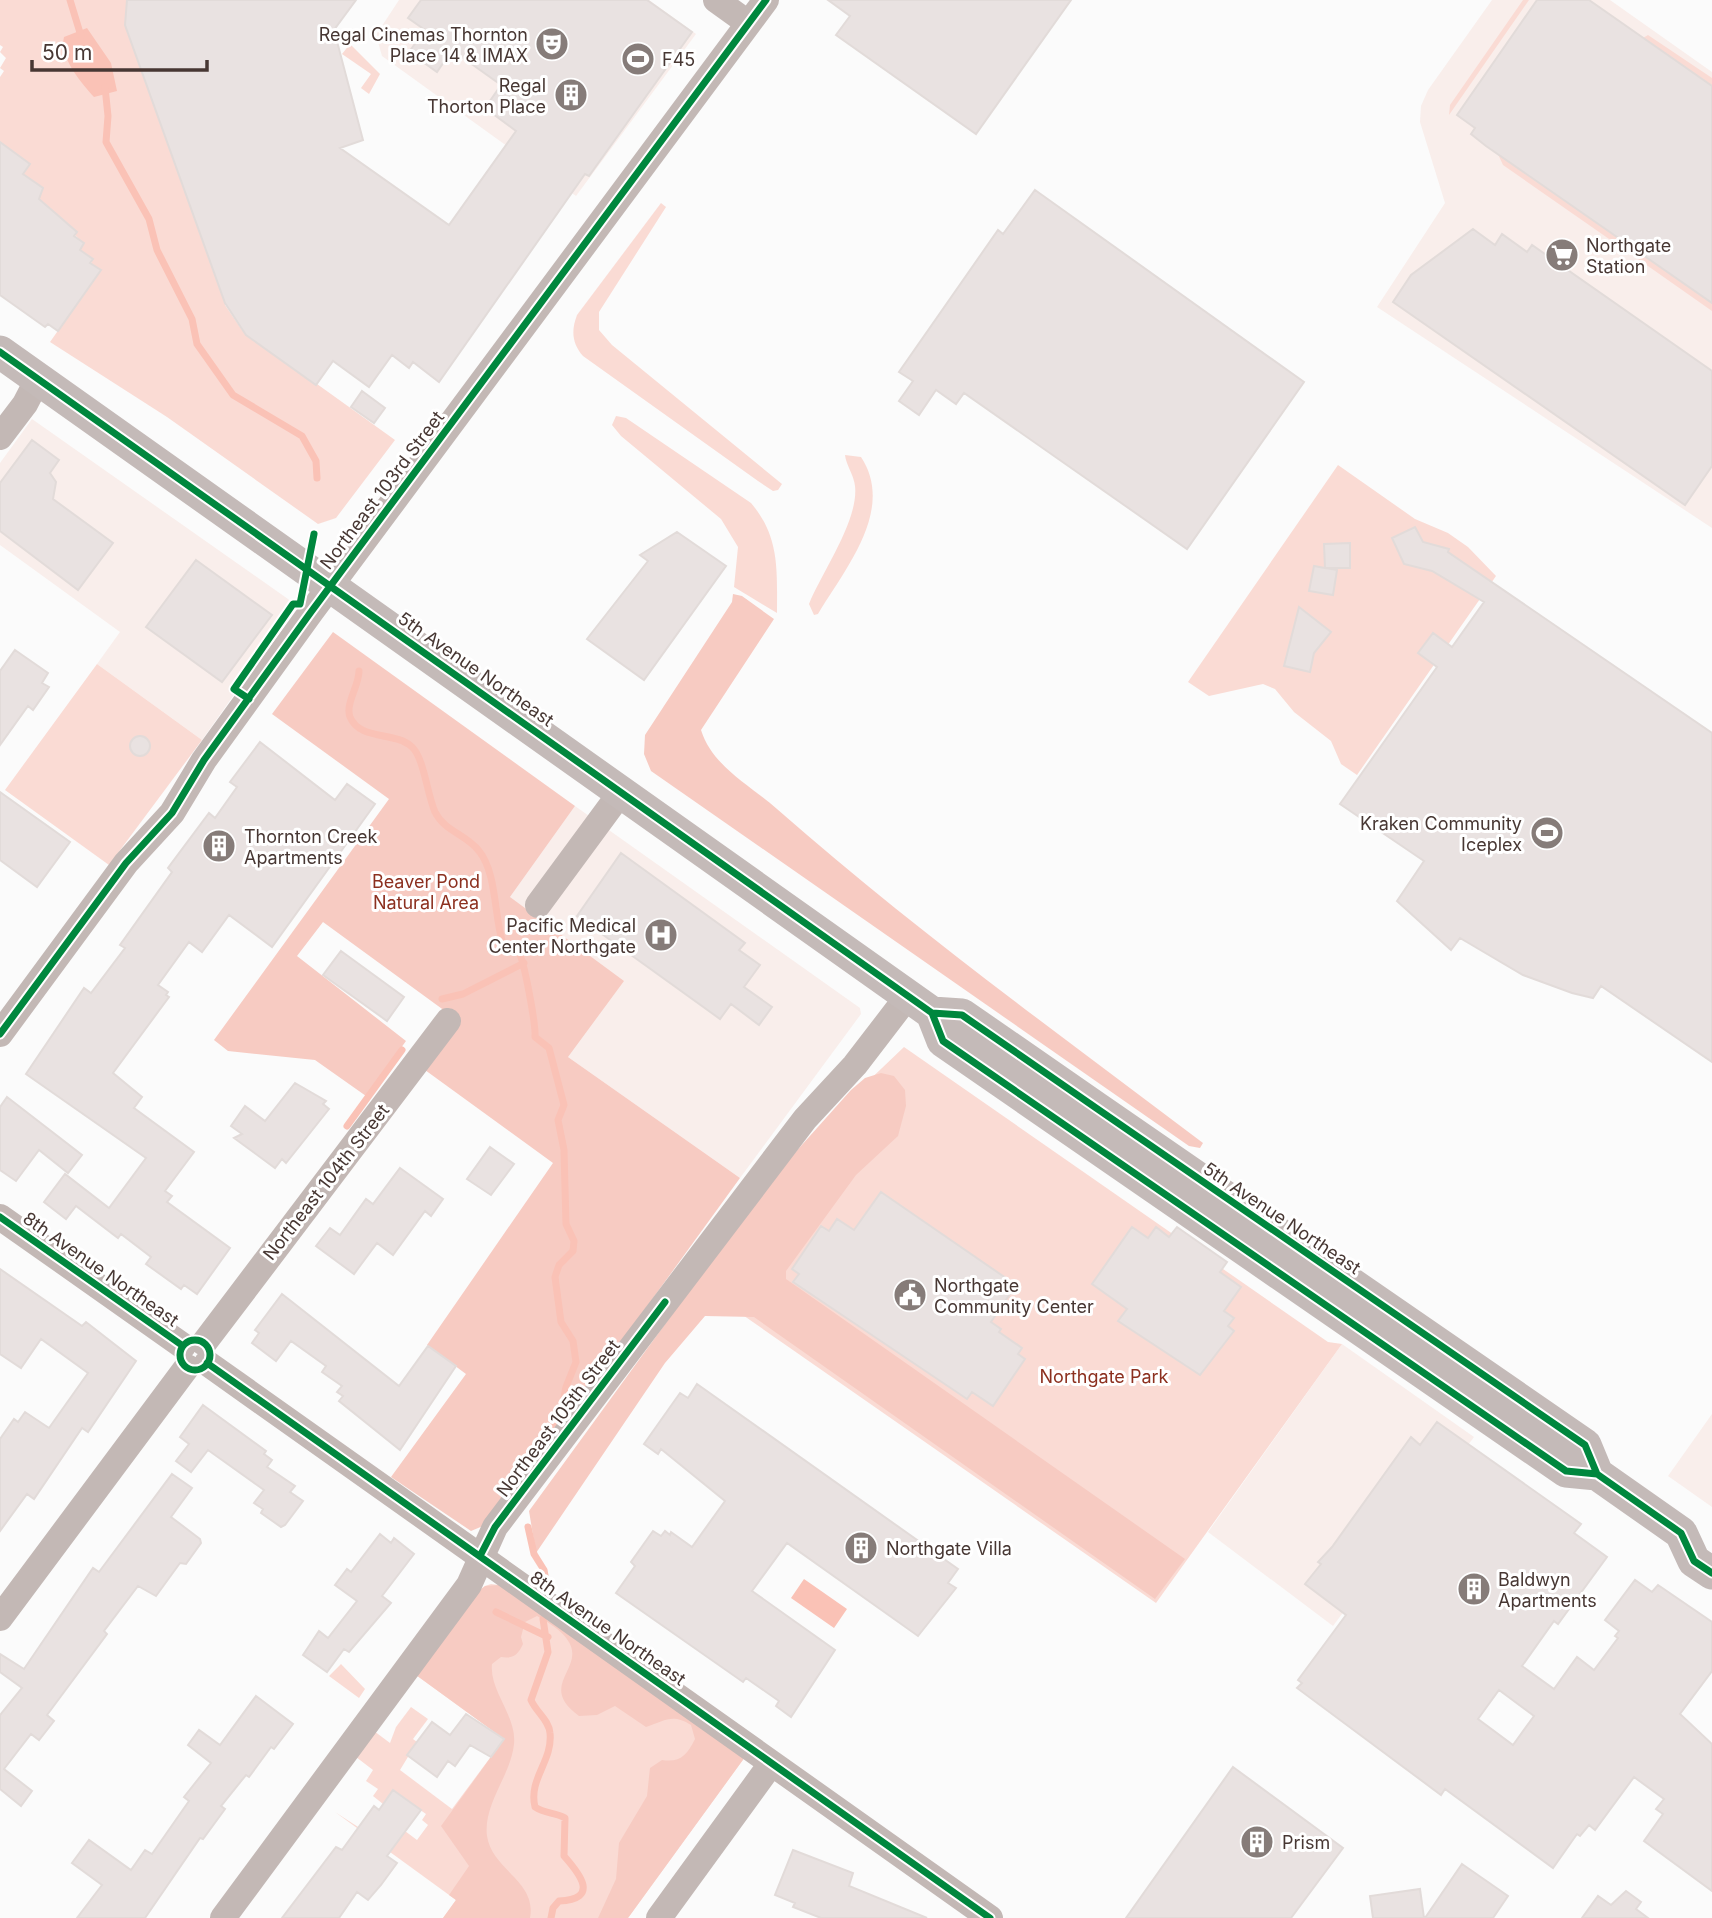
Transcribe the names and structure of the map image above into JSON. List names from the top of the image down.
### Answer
{
  "streets": {
    "main road": ["5th Avenue Northeast"],
    "street": [
      "Northeast 103rd Street",
      "Northeast 104th Street",
      "8th Avenue Northeast",
      "Northeast 105th Street"
    ]
  },
  "crossings": [
    ["Northeast 103rd Street", "5th Avenue Northeast"],
    ["5th Avenue Northeast", "Northeast 105th Street"],
    ["Northeast 104th Street", "8th Avenue Northeast"],
    ["8th Avenue Northeast", "Northeast 105th Street"]
  ],
  "parks": ["Beaver Pond Natural Area", "Northgate Park"],
  "places": {
    "theatre": ["Regal Cinemas Thornton Place 14 & IMAX"],
    "sports": ["F45", "Kraken Community Iceplex"],
    "building": [
      "Regal Thorton Place",
      "Thornton Creek Apartments",
      "Northgate Villa",
      "Baldwyn Apartments",
      "Prism"
    ],
    "supermarket": ["Northgate Station"],
    "hospital": ["Pacific Medical Center Northgate"],
    "public building": ["Northgate Community Center"]
  },
  "scale_bar": "50 m"
}
